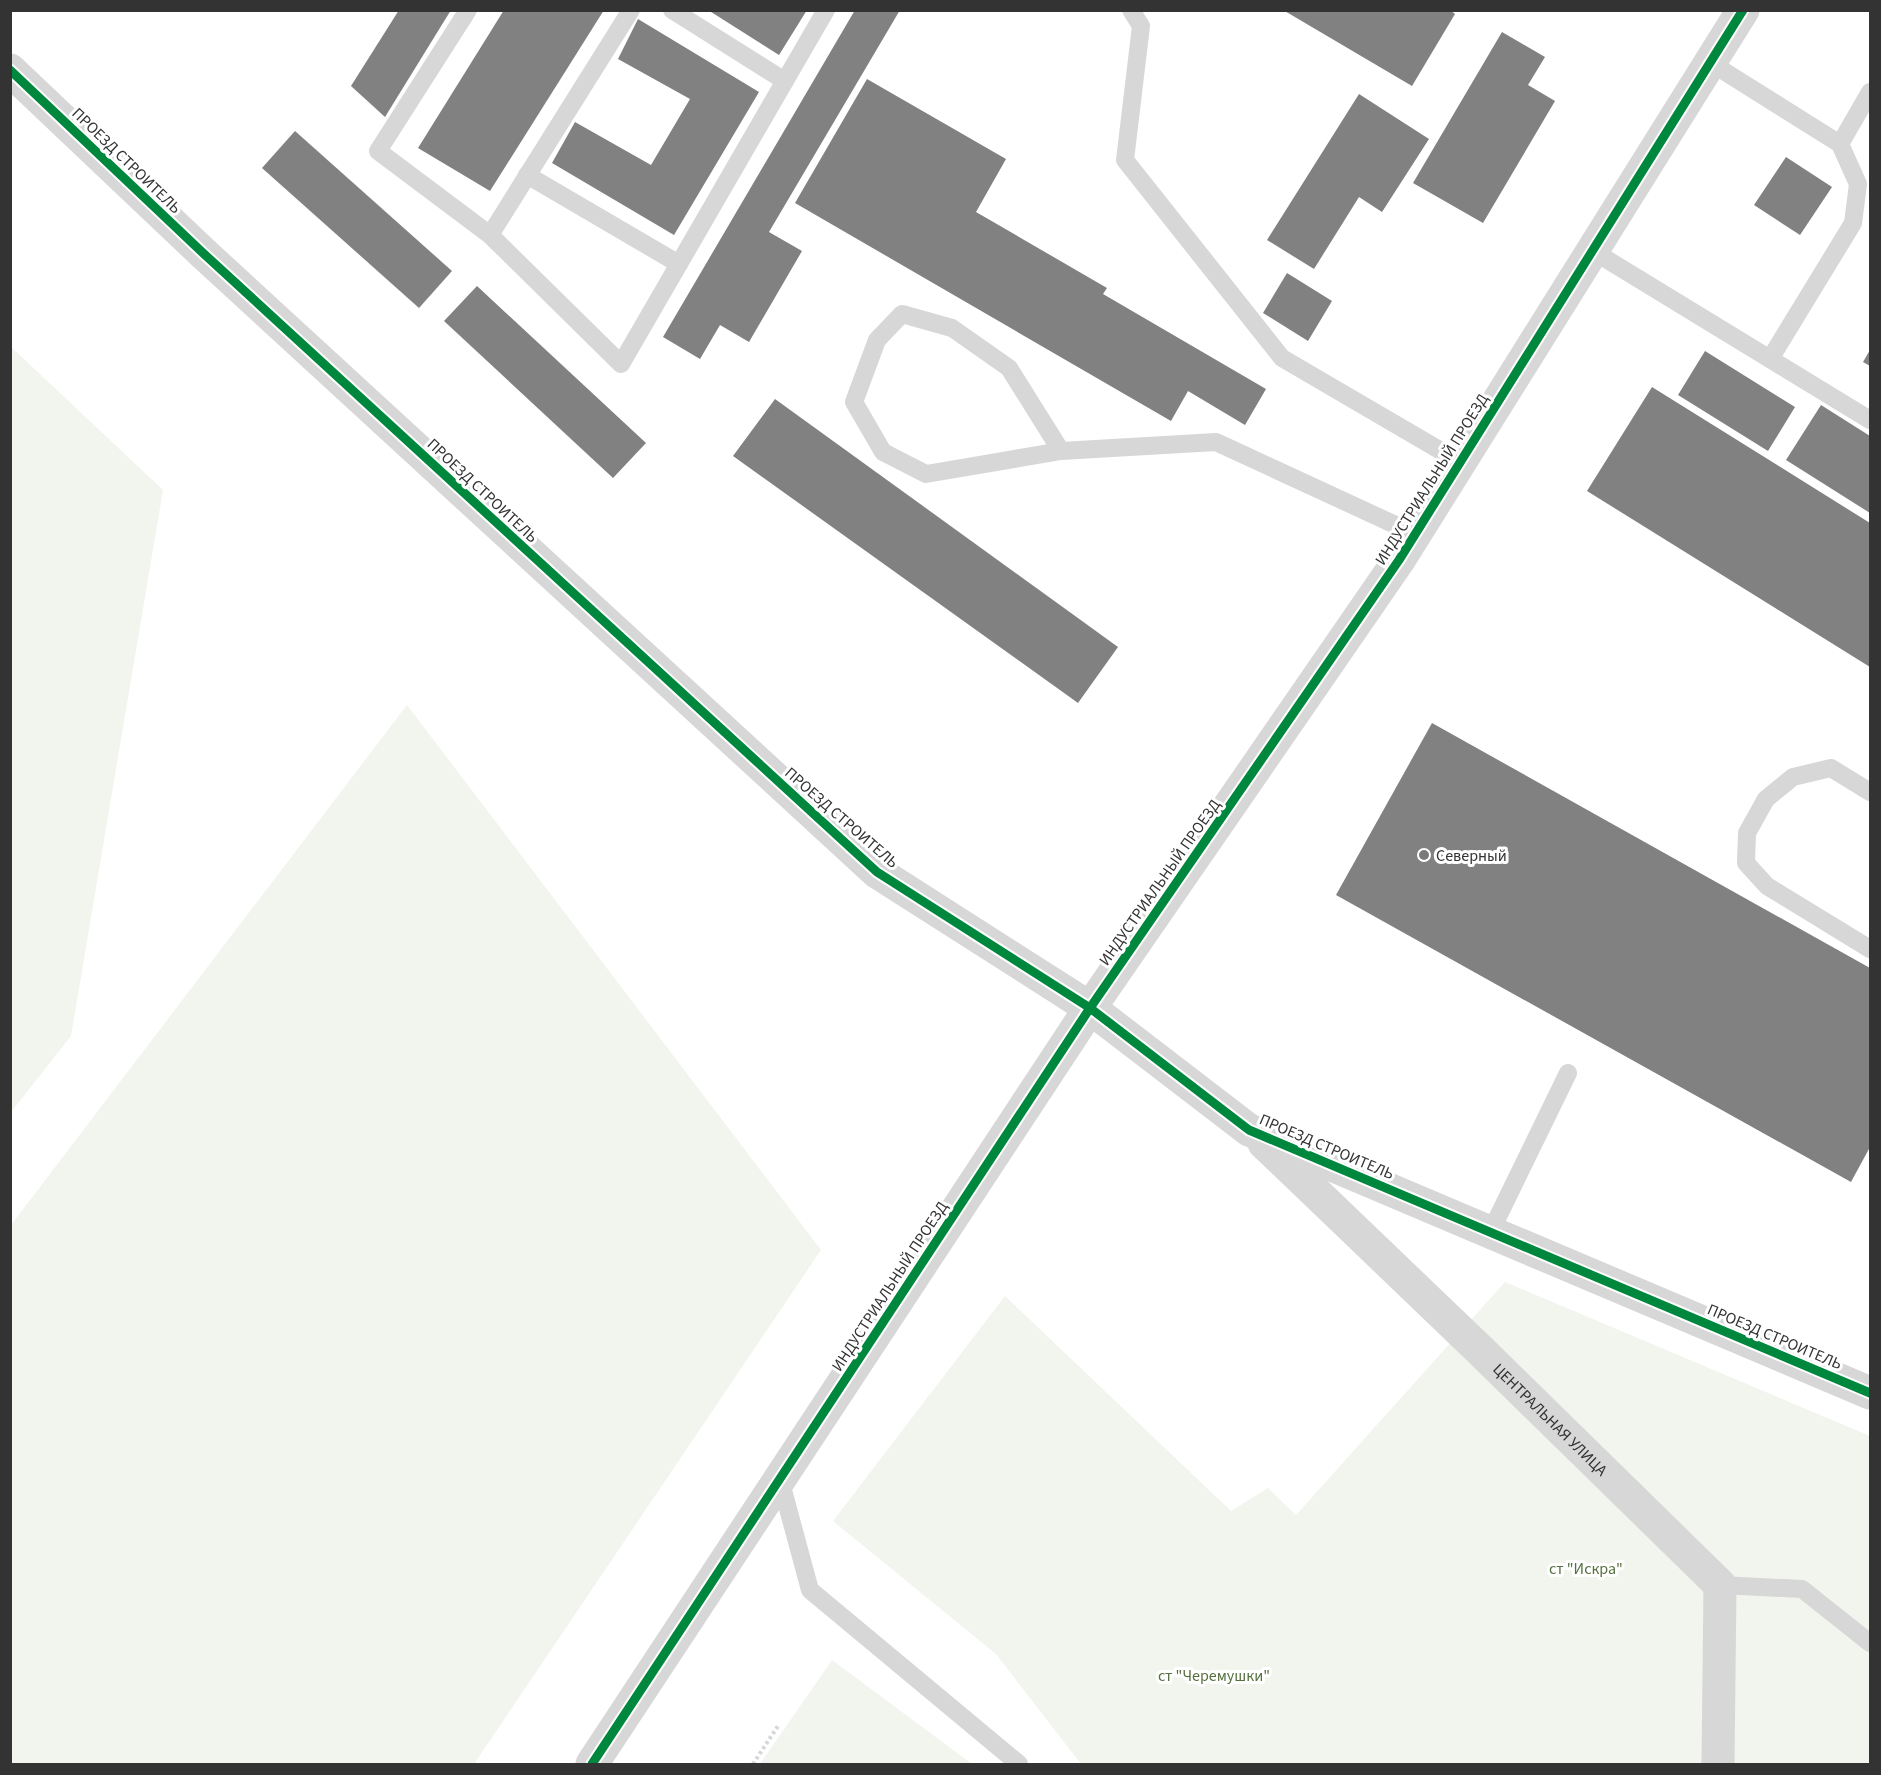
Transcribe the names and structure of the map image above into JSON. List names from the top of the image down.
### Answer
{
  "streets": {
    "street": ["ПРОЕЗД СТРОИТЕЛЬ", "ИНДУСТРИАЛЬНЫЙ ПРОЕЗД", "ЦЕНТРАЛЬНАЯ УЛИЦА"]
  },
  "crossings": [
    ["ПРОЕЗД СТРОИТЕЛЬ", "ИНДУСТРИАЛЬНЫЙ ПРОЕЗД"],
    ["ПРОЕЗД СТРОИТЕЛЬ", "ЦЕНТРАЛЬНАЯ УЛИЦА"]
  ],
  "parks": ["ст \"Искра\"", "ст \"Черемушки\""],
  "places": ["Северный"]
}
